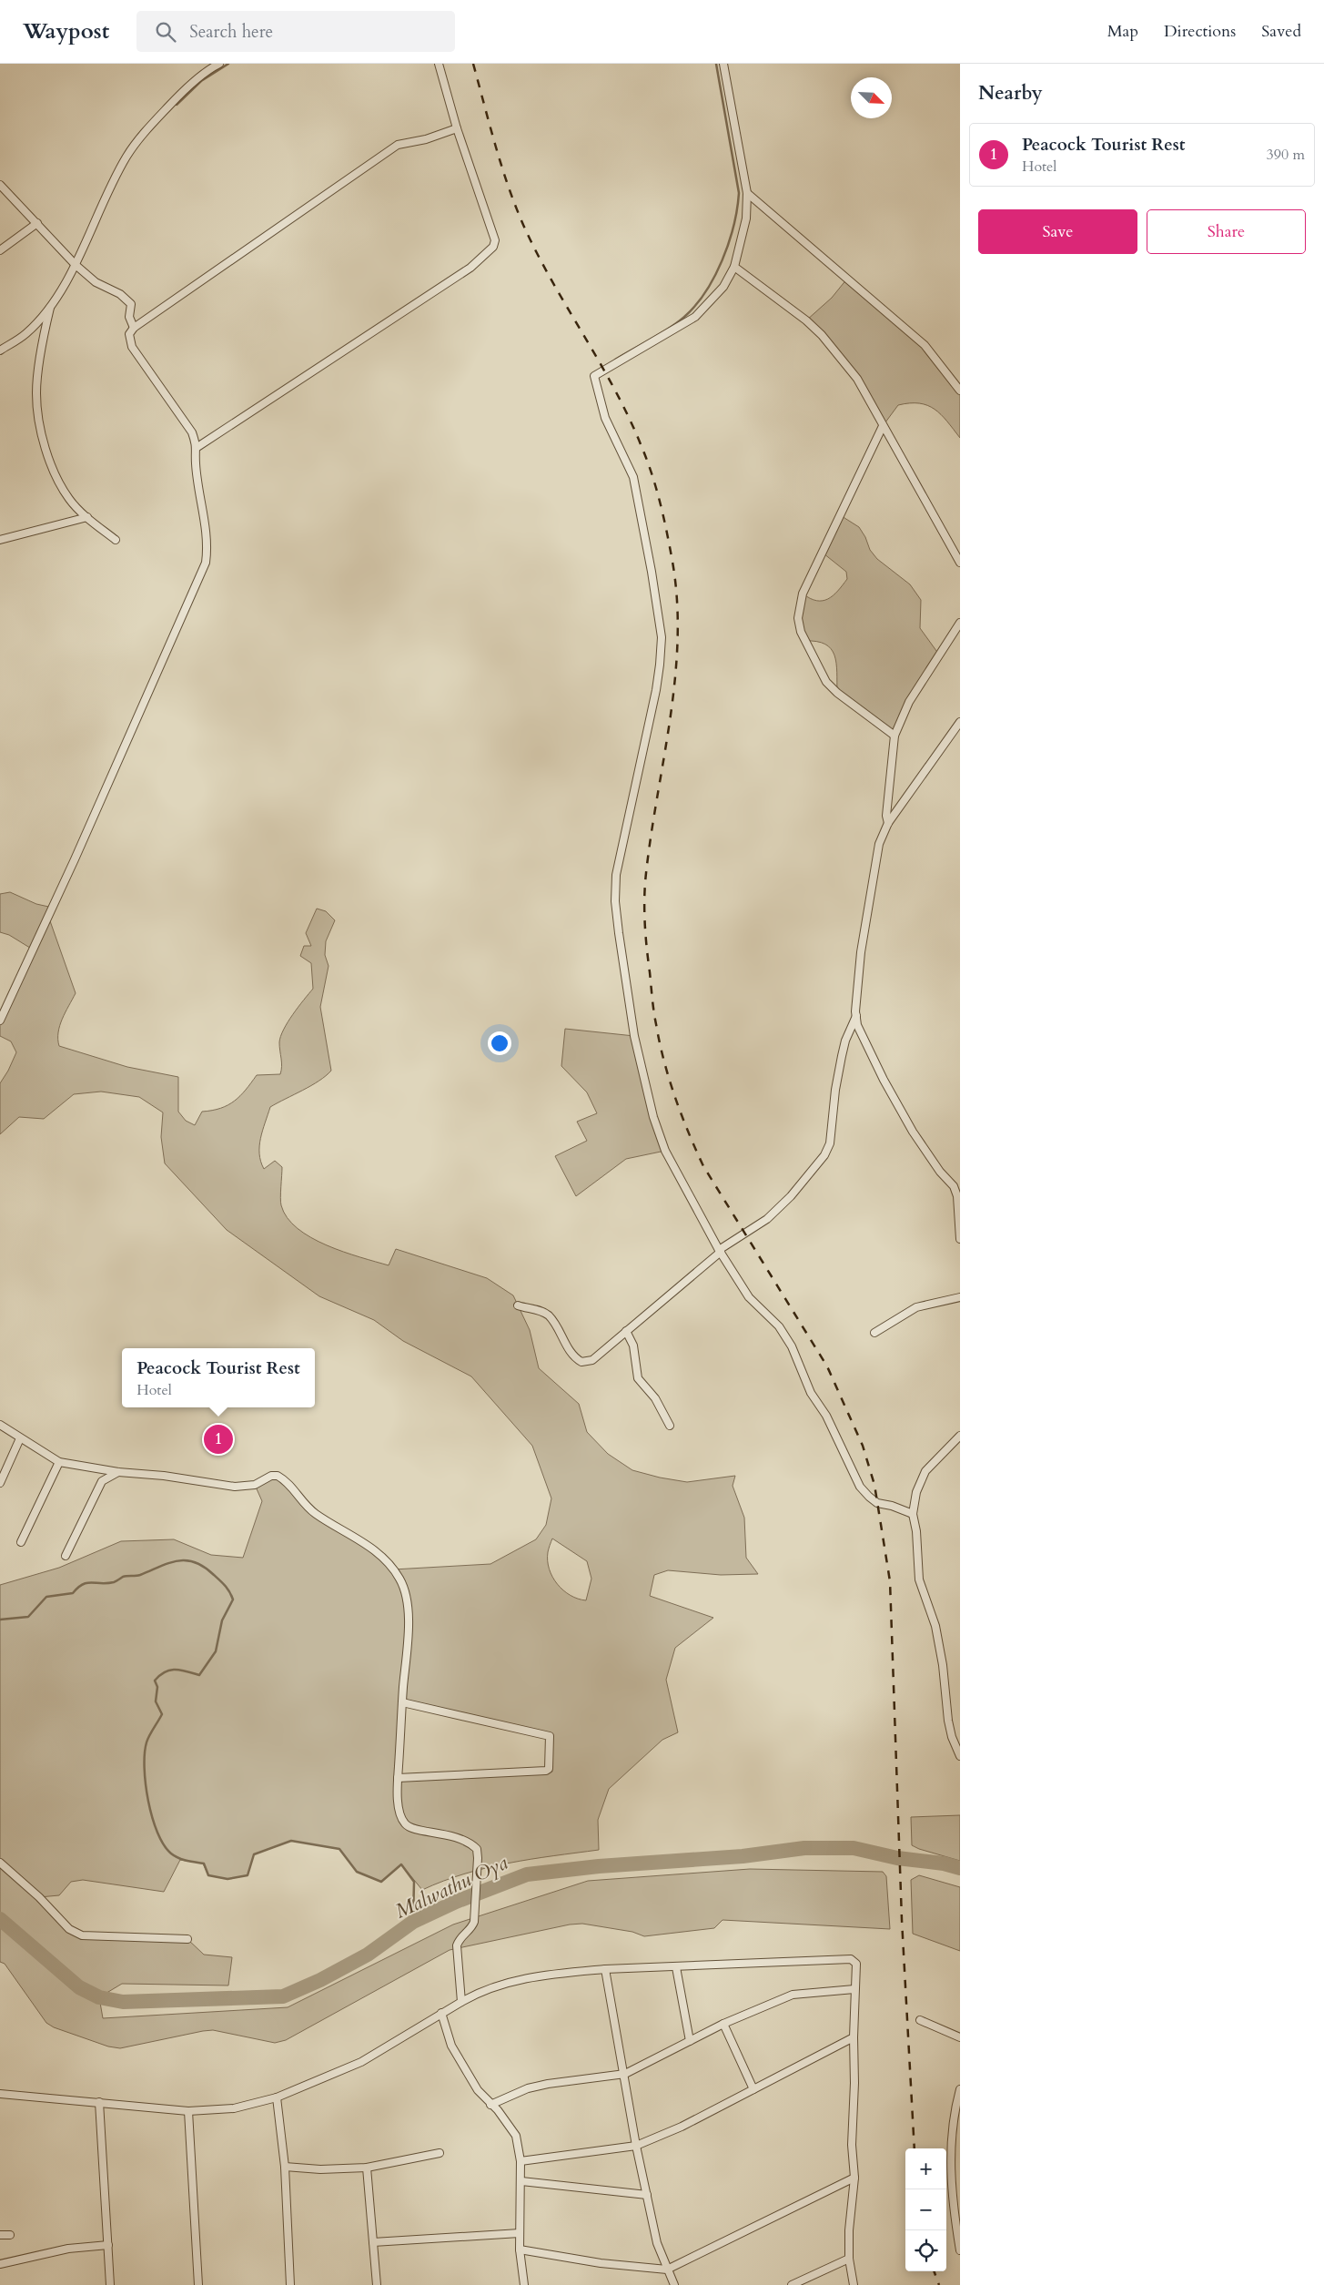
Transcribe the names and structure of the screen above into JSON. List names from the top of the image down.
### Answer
{
  "water": ["Malwathu Oya"],
  "north": "bottom right",
  "page": {
    "header": "Waypost",
    "search": "Search here",
    "nav": ["Map", "Directions", "Saved"],
    "heading": "Nearby",
    "list": [
      {
        "mark": "1",
        "name": "Peacock Tourist Rest",
        "note": "Hotel",
        "value": "390 m"
      }
    ],
    "buttons": ["Save", "Share"],
    "popup": ["Peacock Tourist Rest", "Hotel"],
    "pins": "1",
    "map_buttons": ["+", "−"]
  }
}
